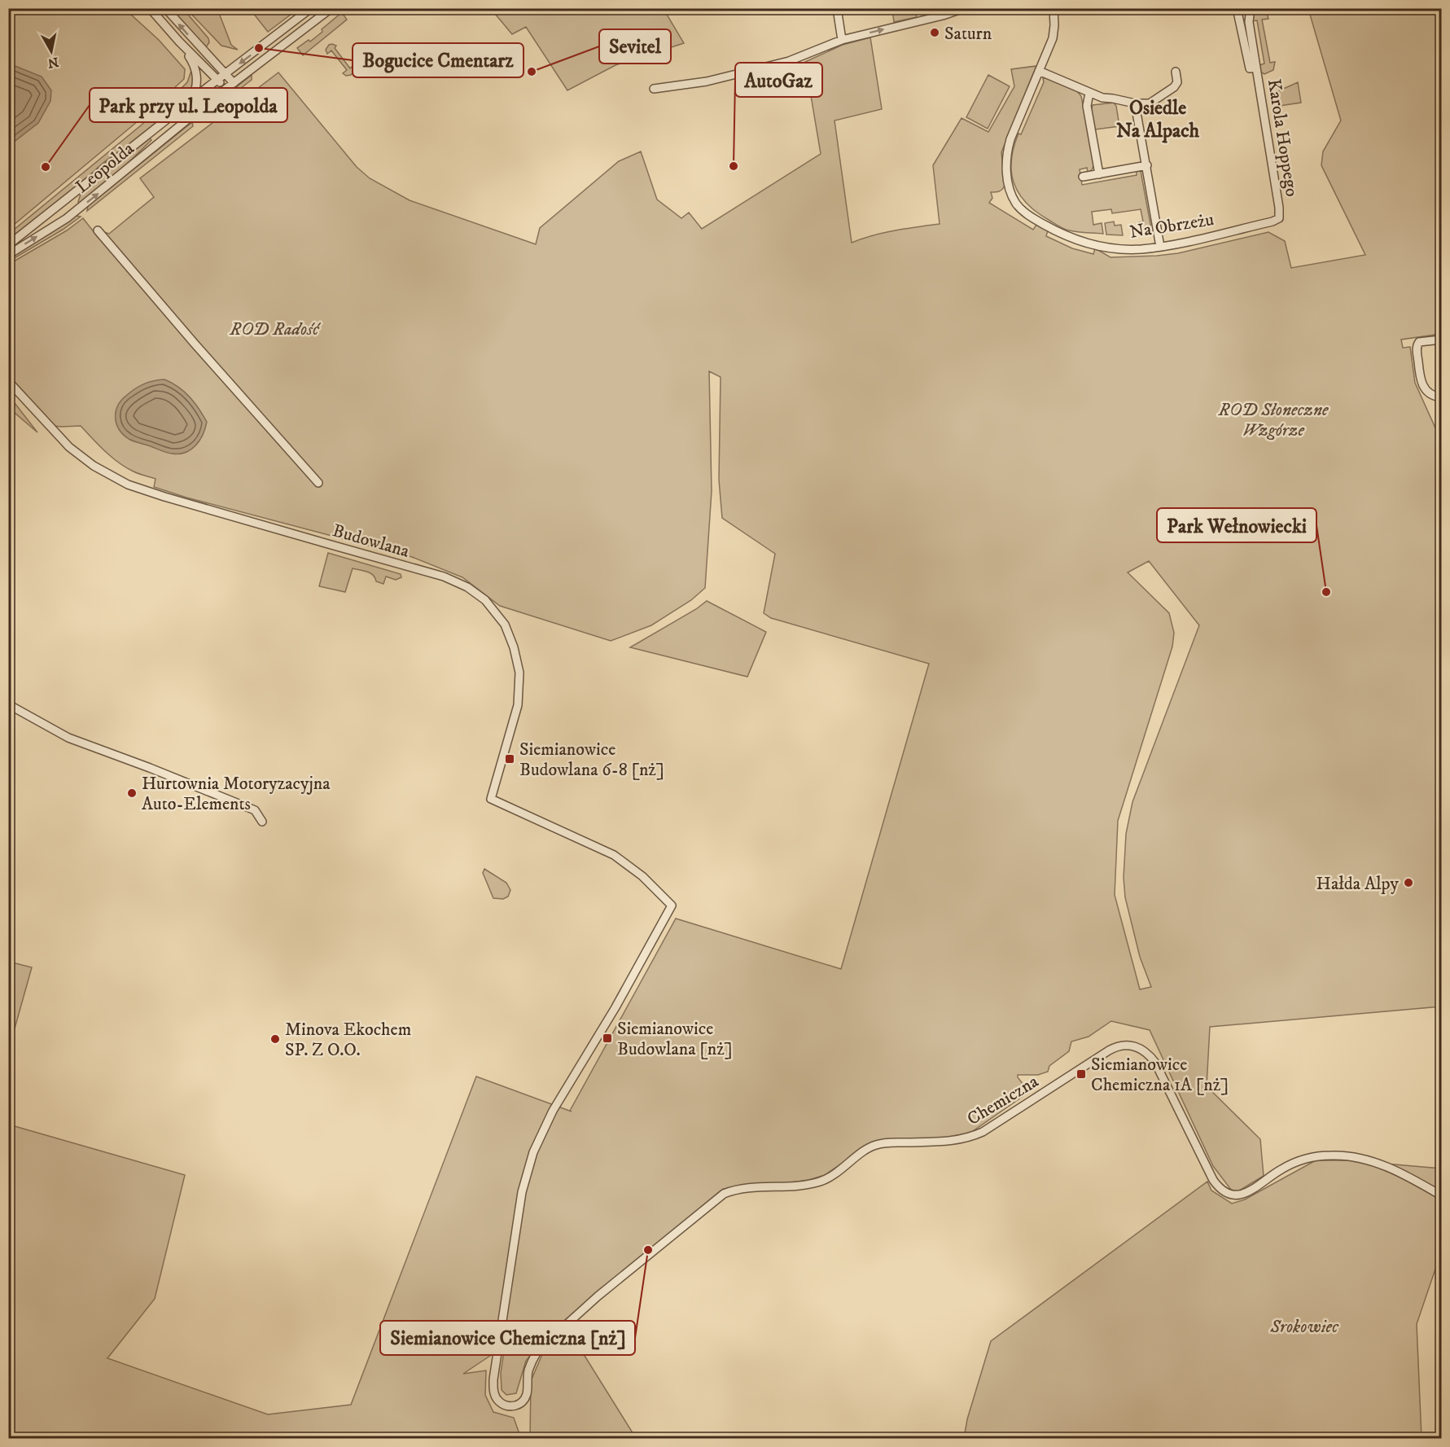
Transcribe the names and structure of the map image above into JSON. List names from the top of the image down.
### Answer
{
  "streets": {
    "street": [
      "Karola Hoppego",
      "Leopolda",
      "Na Obrzeżu",
      "Budowlana",
      "Chemiczna"
    ]
  },
  "crossings": [
    ["Karola Hoppego", "Na Obrzeżu"],
    ["Budowlana", "Chemiczna"]
  ],
  "districts": ["Osiedle Na Alpach"],
  "parks": ["ROD Radość", "ROD Słoneczne Wzgórze", "Srokowiec"],
  "places": {
    "other": [
      "Saturn",
      "Bogucice Cmentarz",
      "Sevitel",
      "AutoGaz",
      "Park przy ul. Leopolda",
      "Park Wełnowiecki",
      "Hurtownia Motoryzacyjna Auto-Elements",
      "Hałda Alpy",
      "Minova Ekochem SP. Z O.O.",
      "Siemianowice Chemiczna [nż]"
    ],
    "transit": ["Siemianowice Budowlana 6-8 [nż]", "Siemianowice Budowlana [nż]", "Siemianowice Chemiczna 1A [nż]"]
  },
  "north": "bottom"
}
